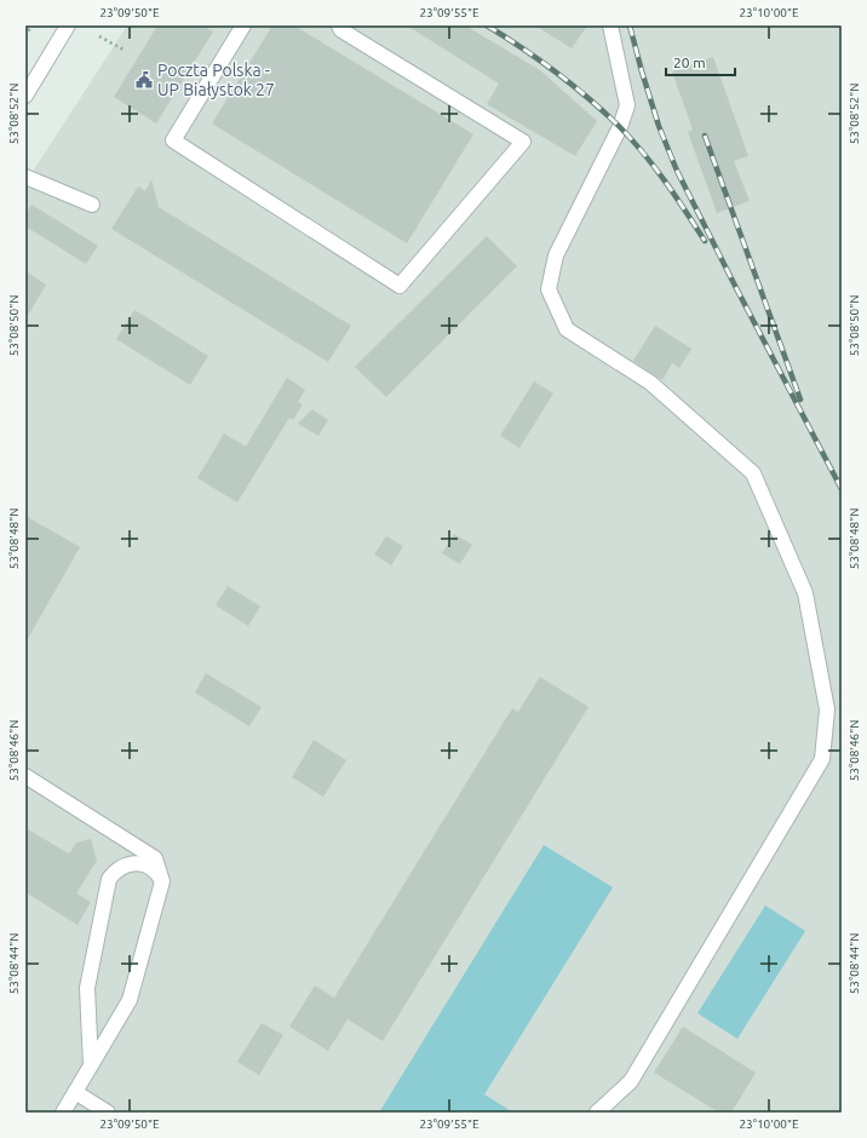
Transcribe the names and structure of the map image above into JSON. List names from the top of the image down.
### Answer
{
  "places": {
    "public building": ["Poczta Polska - UP Białystok 27"]
  },
  "scale_bar": "20 m",
  "coordinates": [
    "23°09'50\"E",
    "23°09'55\"E",
    "23°10'00\"E",
    "53°08'52\"N",
    "53°08'50\"N",
    "53°08'48\"N",
    "53°08'46\"N",
    "53°08'44\"N"
  ]
}
